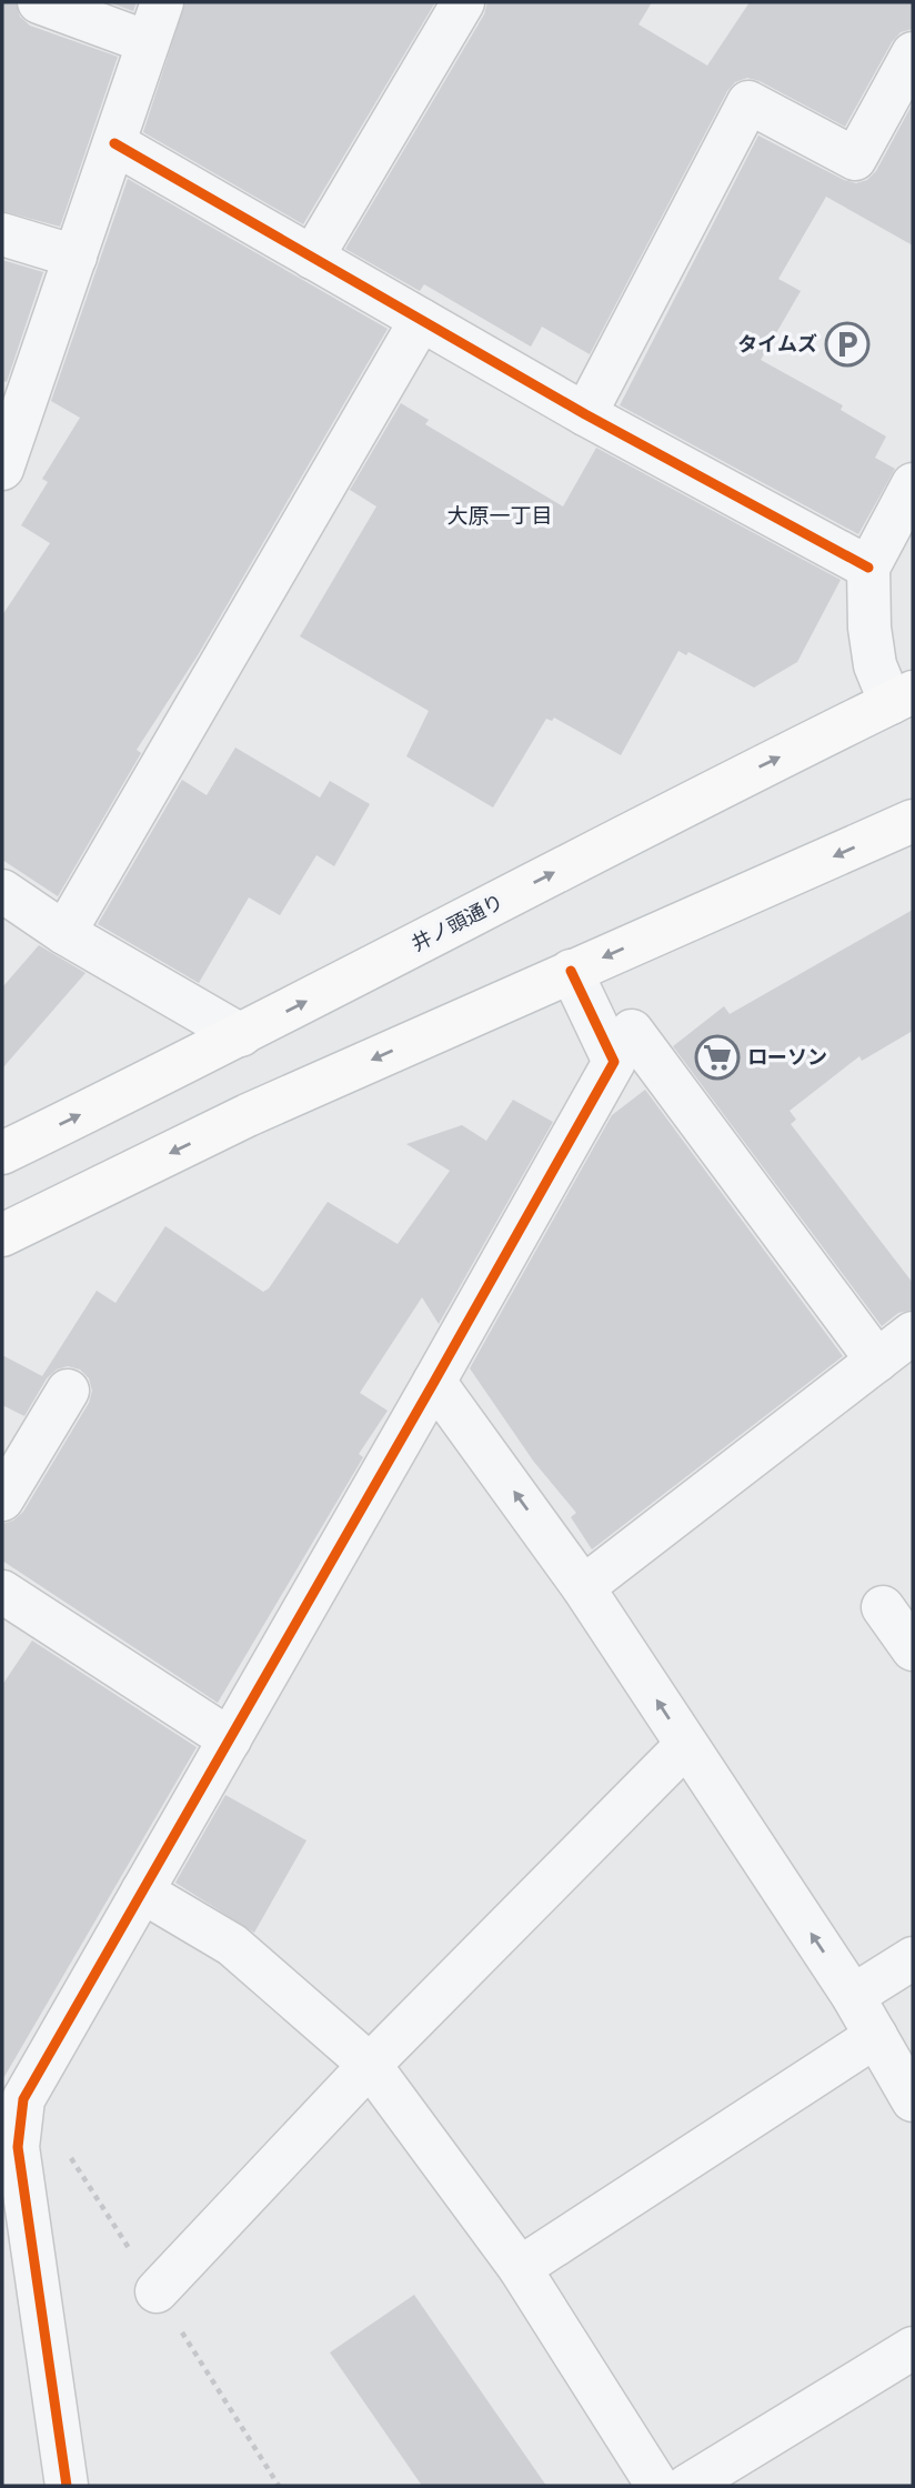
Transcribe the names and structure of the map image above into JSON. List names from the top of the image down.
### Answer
{
  "streets": {
    "main road": ["井ノ頭通り"]
  },
  "districts": ["大原一丁目"],
  "places": {
    "parking": ["タイムズ"],
    "supermarket": ["ローソン"]
  }
}
